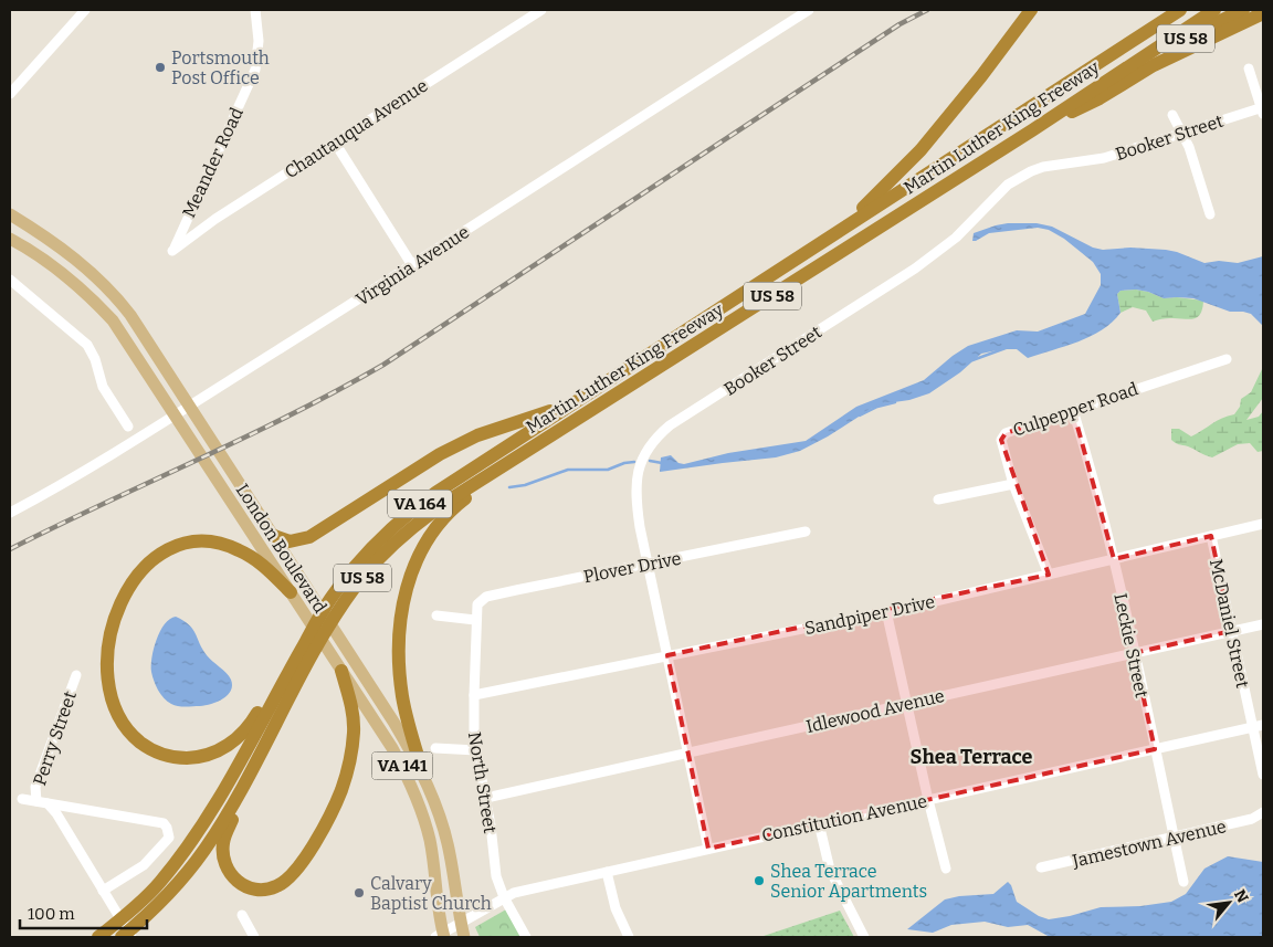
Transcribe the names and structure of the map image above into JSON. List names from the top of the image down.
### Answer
{
  "streets": {
    "highway": ["US 58", "Martin Luther King Freeway", "VA 164"],
    "main road": ["London Boulevard", "VA 141"],
    "street": [
      "Chautauqua Avenue",
      "Booker Street",
      "Meander Road",
      "Virginia Avenue",
      "Culpepper Road",
      "Plover Drive",
      "Sandpiper Drive",
      "McDaniel Street",
      "Leckie Street",
      "Idlewood Avenue",
      "Perry Street",
      "North Street",
      "Constitution Avenue",
      "Jamestown Avenue"
    ]
  },
  "crossings": [
    ["US 58", "Martin Luther King Freeway"],
    ["US 58", "London Boulevard"],
    ["Martin Luther King Freeway", "VA 164"],
    ["Chautauqua Avenue", "Meander Road"],
    ["Booker Street", "Plover Drive"],
    ["Booker Street", "Sandpiper Drive"],
    ["Booker Street", "Idlewood Avenue"],
    ["Booker Street", "Constitution Avenue"],
    ["Culpepper Road", "Sandpiper Drive"],
    ["Culpepper Road", "Leckie Street"],
    ["London Boulevard", "Constitution Avenue"],
    ["Plover Drive", "North Street"],
    ["Sandpiper Drive", "McDaniel Street"],
    ["Sandpiper Drive", "Leckie Street"],
    ["Sandpiper Drive", "North Street"],
    ["McDaniel Street", "Idlewood Avenue"],
    ["McDaniel Street", "Constitution Avenue"],
    ["Leckie Street", "Idlewood Avenue"],
    ["Leckie Street", "Constitution Avenue"],
    ["Leckie Street", "Jamestown Avenue"],
    ["Idlewood Avenue", "North Street"],
    ["North Street", "Constitution Avenue"]
  ],
  "districts": ["Shea Terrace"],
  "places": ["Portsmouth Post Office", "Shea Terrace Senior Apartments", "Calvary Baptist Church"],
  "scale_bar": "100 m",
  "north": "top right"
}
